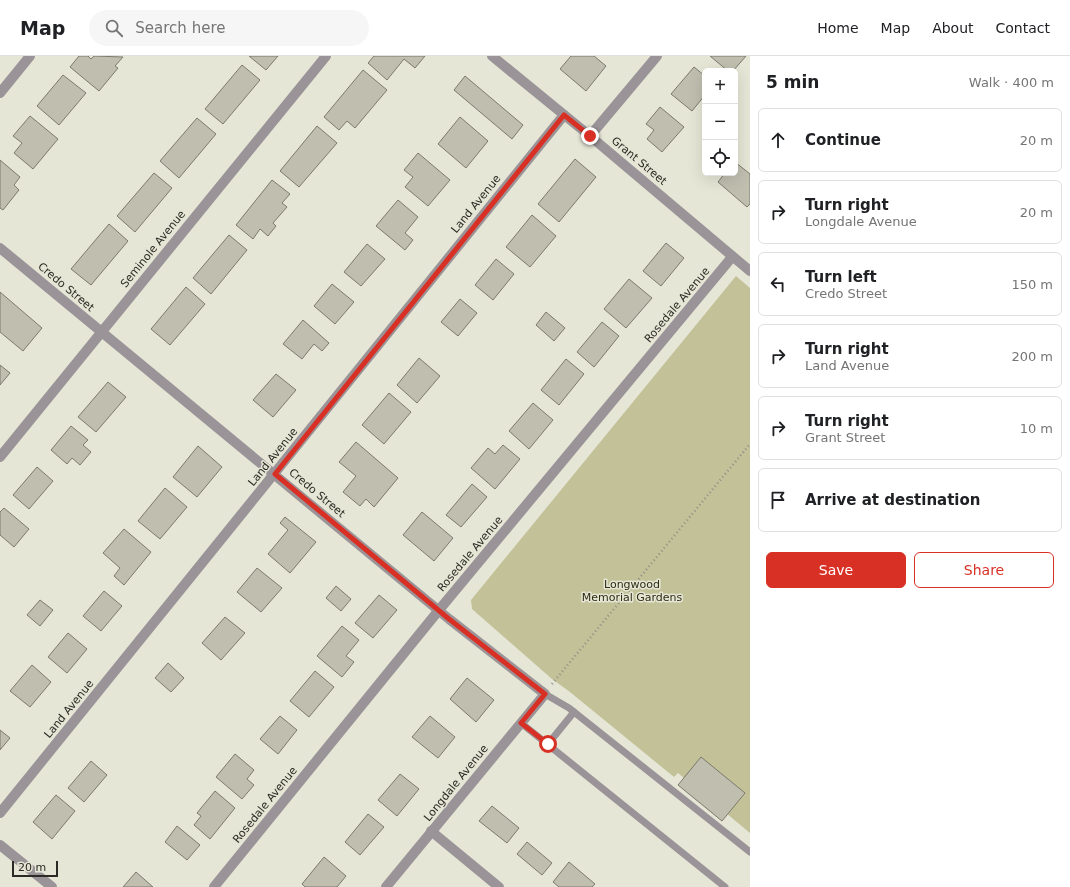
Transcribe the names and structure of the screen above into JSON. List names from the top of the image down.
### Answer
{
  "streets": {
    "street": [
      "Grant Street",
      "Land Avenue",
      "Seminole Avenue",
      "Credo Street",
      "Rosedale Avenue",
      "Longdale Avenue"
    ]
  },
  "crossings": [
    ["Grant Street", "Land Avenue"],
    ["Grant Street", "Rosedale Avenue"],
    ["Land Avenue", "Credo Street"],
    ["Seminole Avenue", "Credo Street"],
    ["Credo Street", "Rosedale Avenue"],
    ["Credo Street", "Longdale Avenue"]
  ],
  "parks": ["Longwood Memorial Gardens"],
  "scale_bar": "20 m",
  "page": {
    "header": "Map",
    "search": "Search here",
    "nav": [
      "Home",
      "Map",
      "About",
      "Contact"
    ],
    "heading": ["5 min", "Walk · 400 m"],
    "map_buttons": ["+", "−"],
    "list": [
      ["Continue", "20 m"],
      ["Turn right", "Longdale Avenue", "20 m"],
      ["Turn left", "Credo Street", "150 m"],
      ["Turn right", "Land Avenue", "200 m"],
      ["Turn right", "Grant Street", "10 m"],
      "Arrive at destination"
    ],
    "buttons": ["Save", "Share"],
    "scale": "20 m"
  }
}
